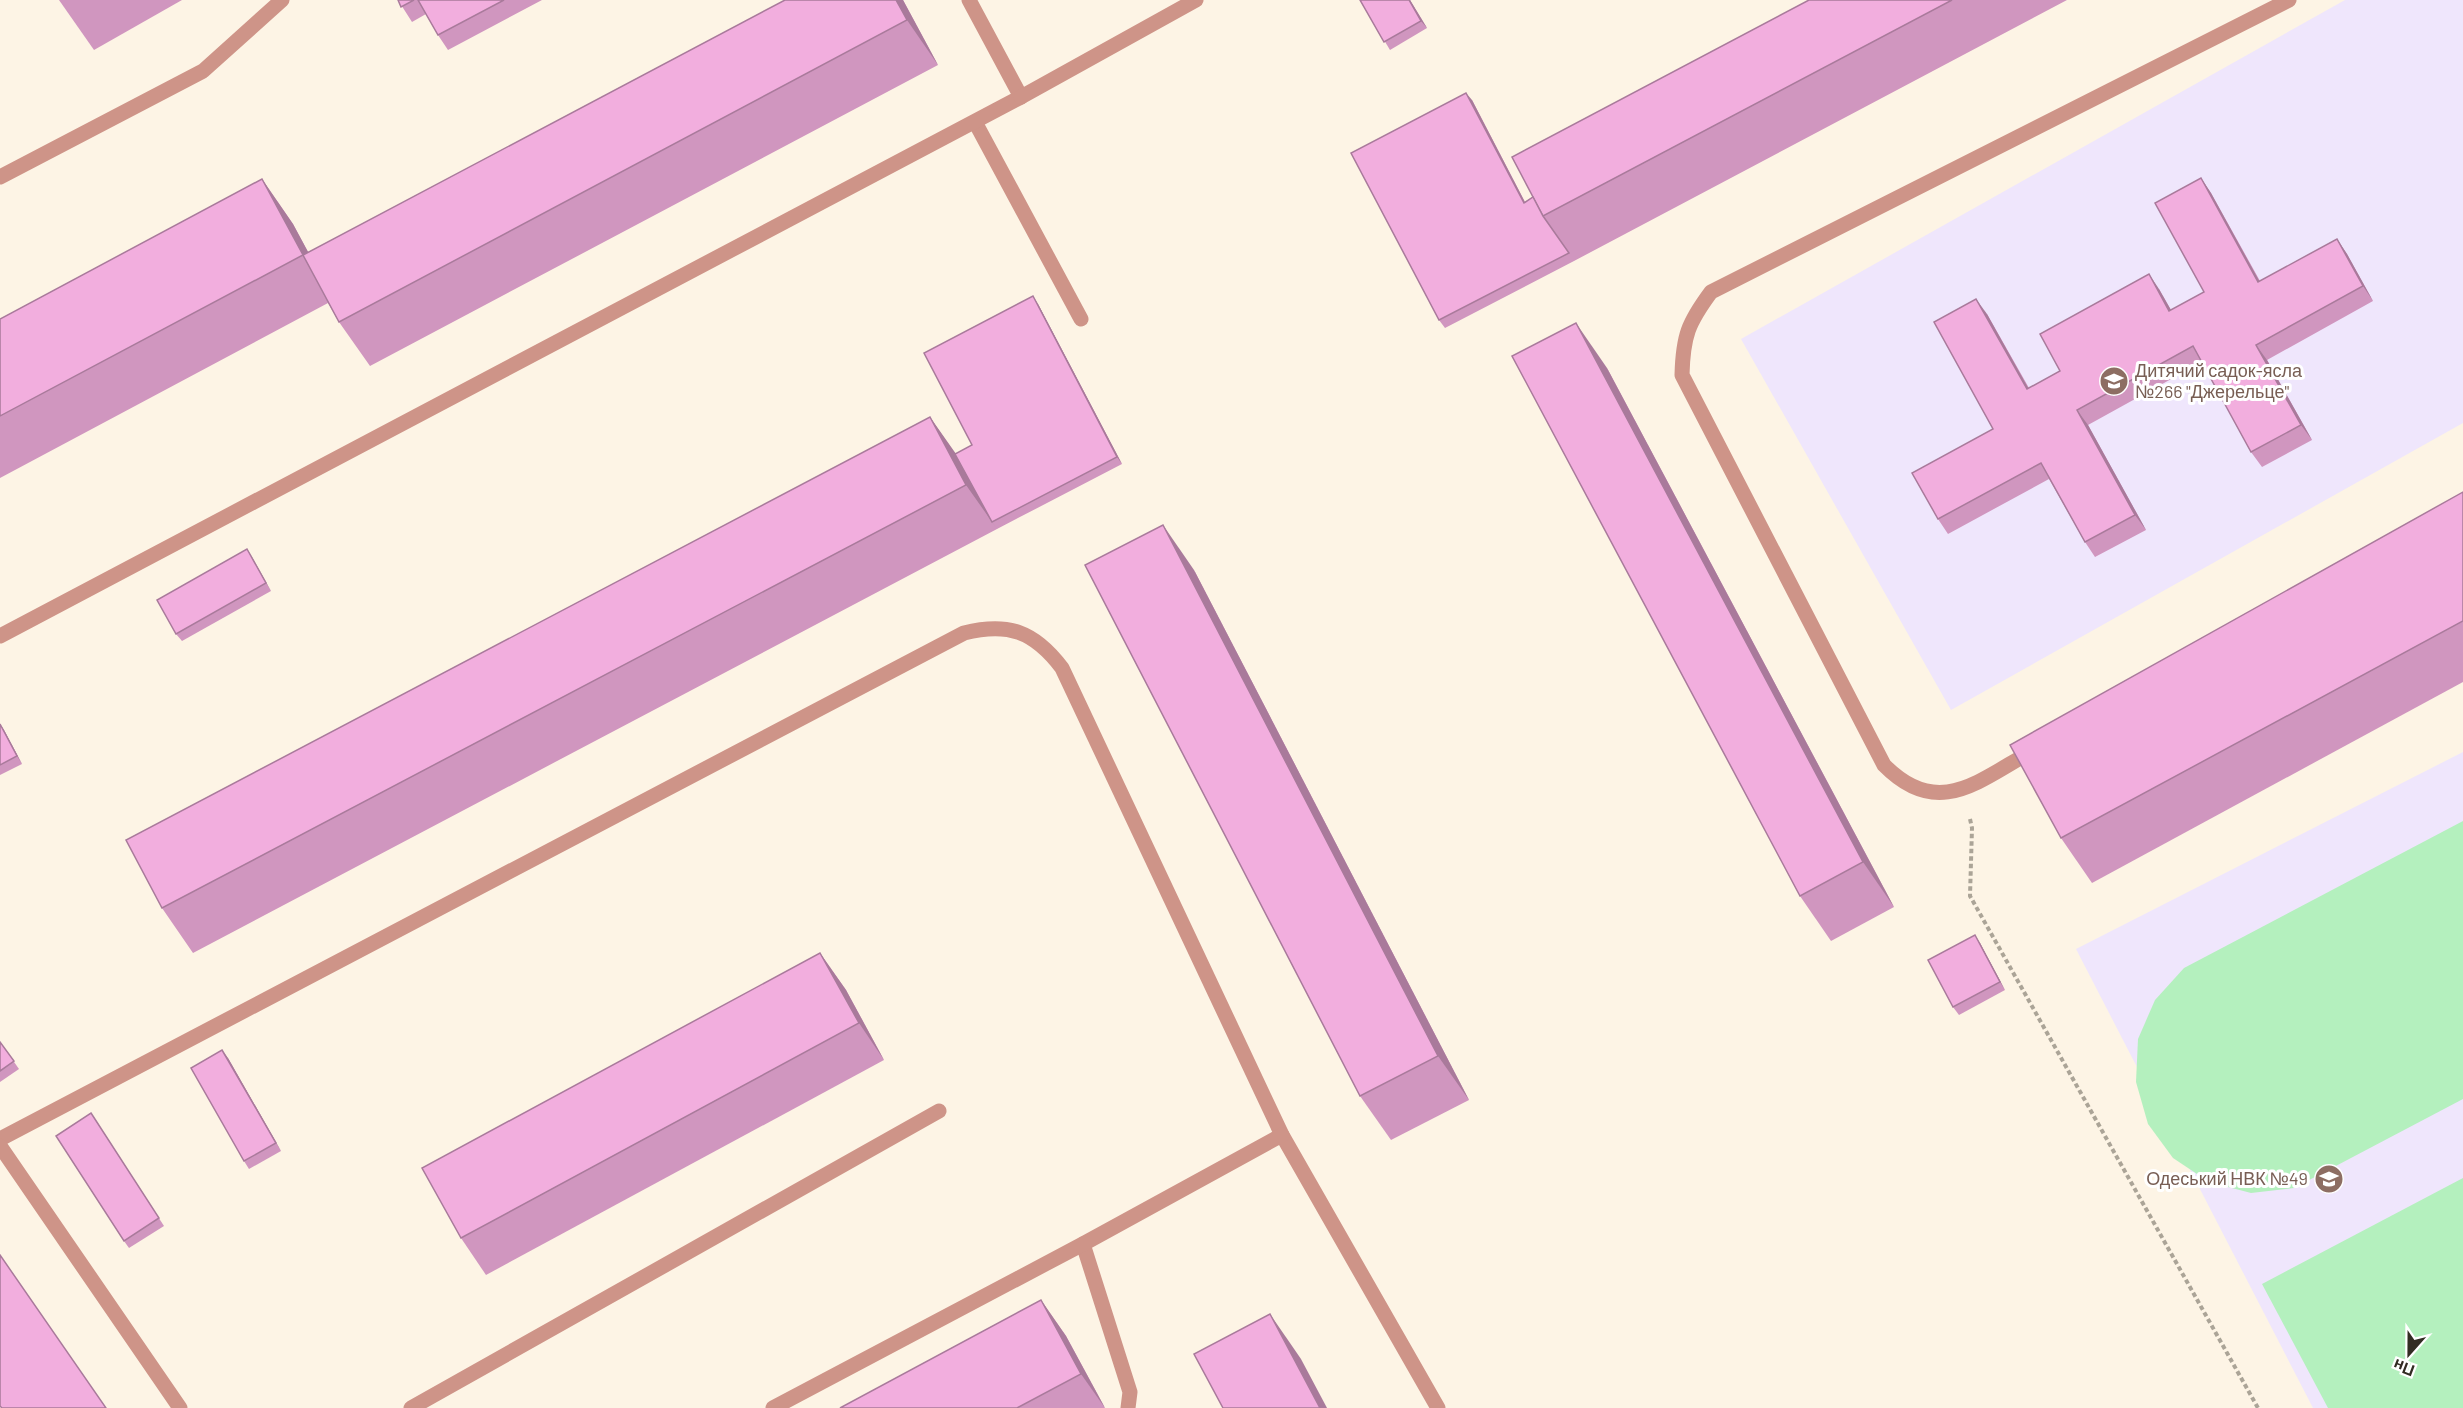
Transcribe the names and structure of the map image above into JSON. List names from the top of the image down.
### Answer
{
  "places": {
    "school or university": ["Дитячий садок-ясла №266 \"Джерельце\"", "Одеський НВК №49"]
  },
  "north": "bottom"
}
